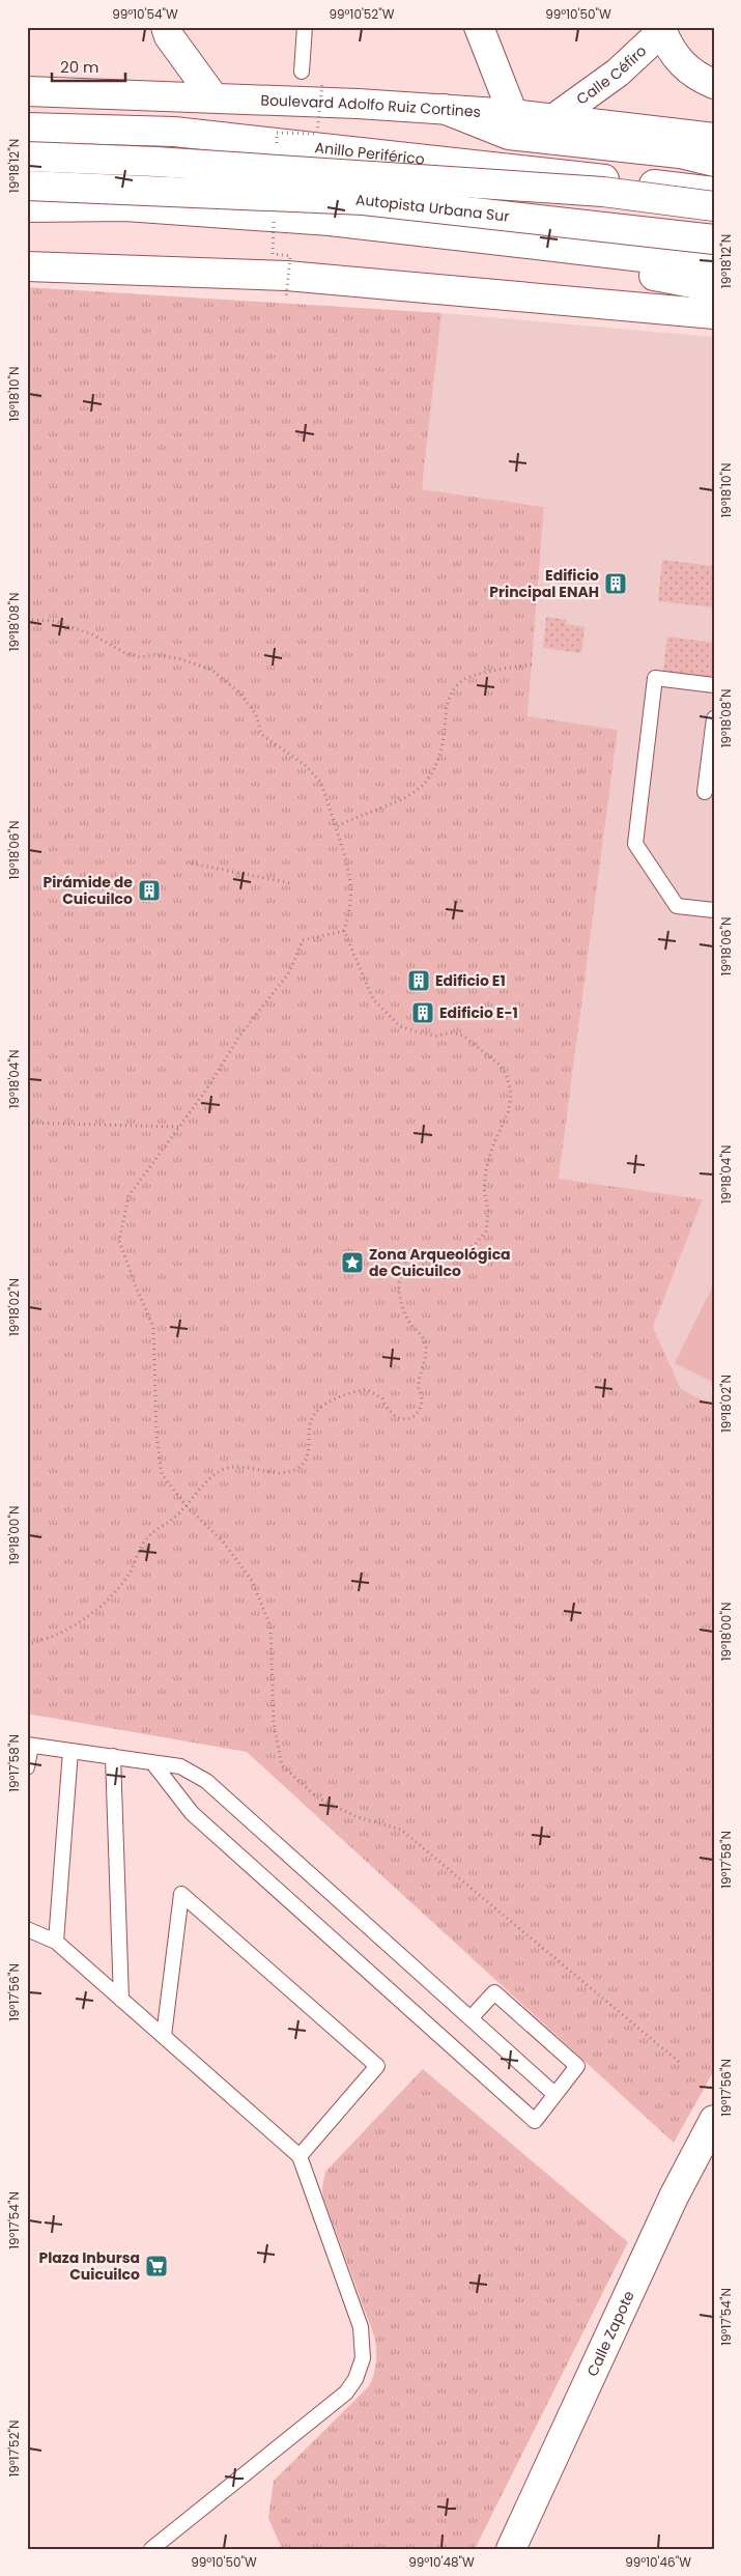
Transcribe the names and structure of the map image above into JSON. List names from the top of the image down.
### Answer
{
  "streets": {
    "main road": [
      "Calle Céfiro",
      "Boulevard Adolfo Ruiz Cortines",
      "Anillo Periférico",
      "Autopista Urbana Sur",
      "Calle Zapote"
    ]
  },
  "crossings": [
    ["Calle Céfiro", "Boulevard Adolfo Ruiz Cortines"]
  ],
  "places": {
    "building": [
      "Edificio Principal ENAH",
      "Pirámide de Cuicuilco",
      "Edificio E1",
      "Edificio E-1"
    ],
    "place": ["Zona Arqueológica de Cuicuilco"],
    "supermarket": ["Plaza Inbursa Cuicuilco"]
  },
  "scale_bar": "20 m",
  "coordinates": [
    "99°10'54\"W",
    "99°10'52\"W",
    "99°10'50\"W",
    "19°18'12\"N",
    "19°18'10\"N",
    "19°18'08\"N",
    "19°18'06\"N",
    "19°18'04\"N",
    "19°18'02\"N",
    "19°18'00\"N",
    "19°17'58\"N",
    "19°17'56\"N",
    "19°17'54\"N",
    "19°17'52\"N",
    "99°10'48\"W",
    "99°10'46\"W"
  ]
}
